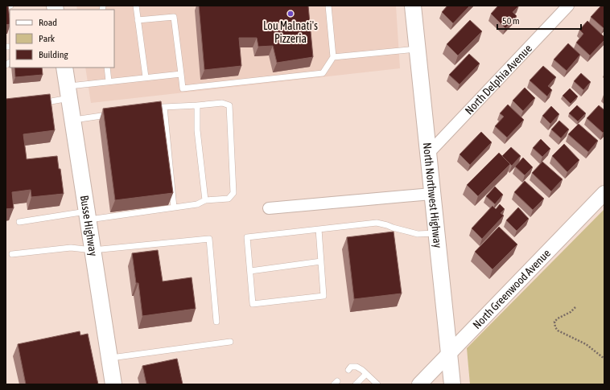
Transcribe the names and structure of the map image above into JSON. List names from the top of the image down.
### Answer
{
  "streets": {
    "main road": ["North Northwest Highway", "Busse Highway"],
    "street": ["North Delphia Avenue", "North Greenwood Avenue"]
  },
  "crossings": [
    ["North Delphia Avenue", "North Northwest Highway"],
    ["North Northwest Highway", "North Greenwood Avenue"]
  ],
  "places": ["Lou Malnati's Pizzeria"],
  "legend": ["Road", "Park", "Building"],
  "scale_bar": "50 m"
}
